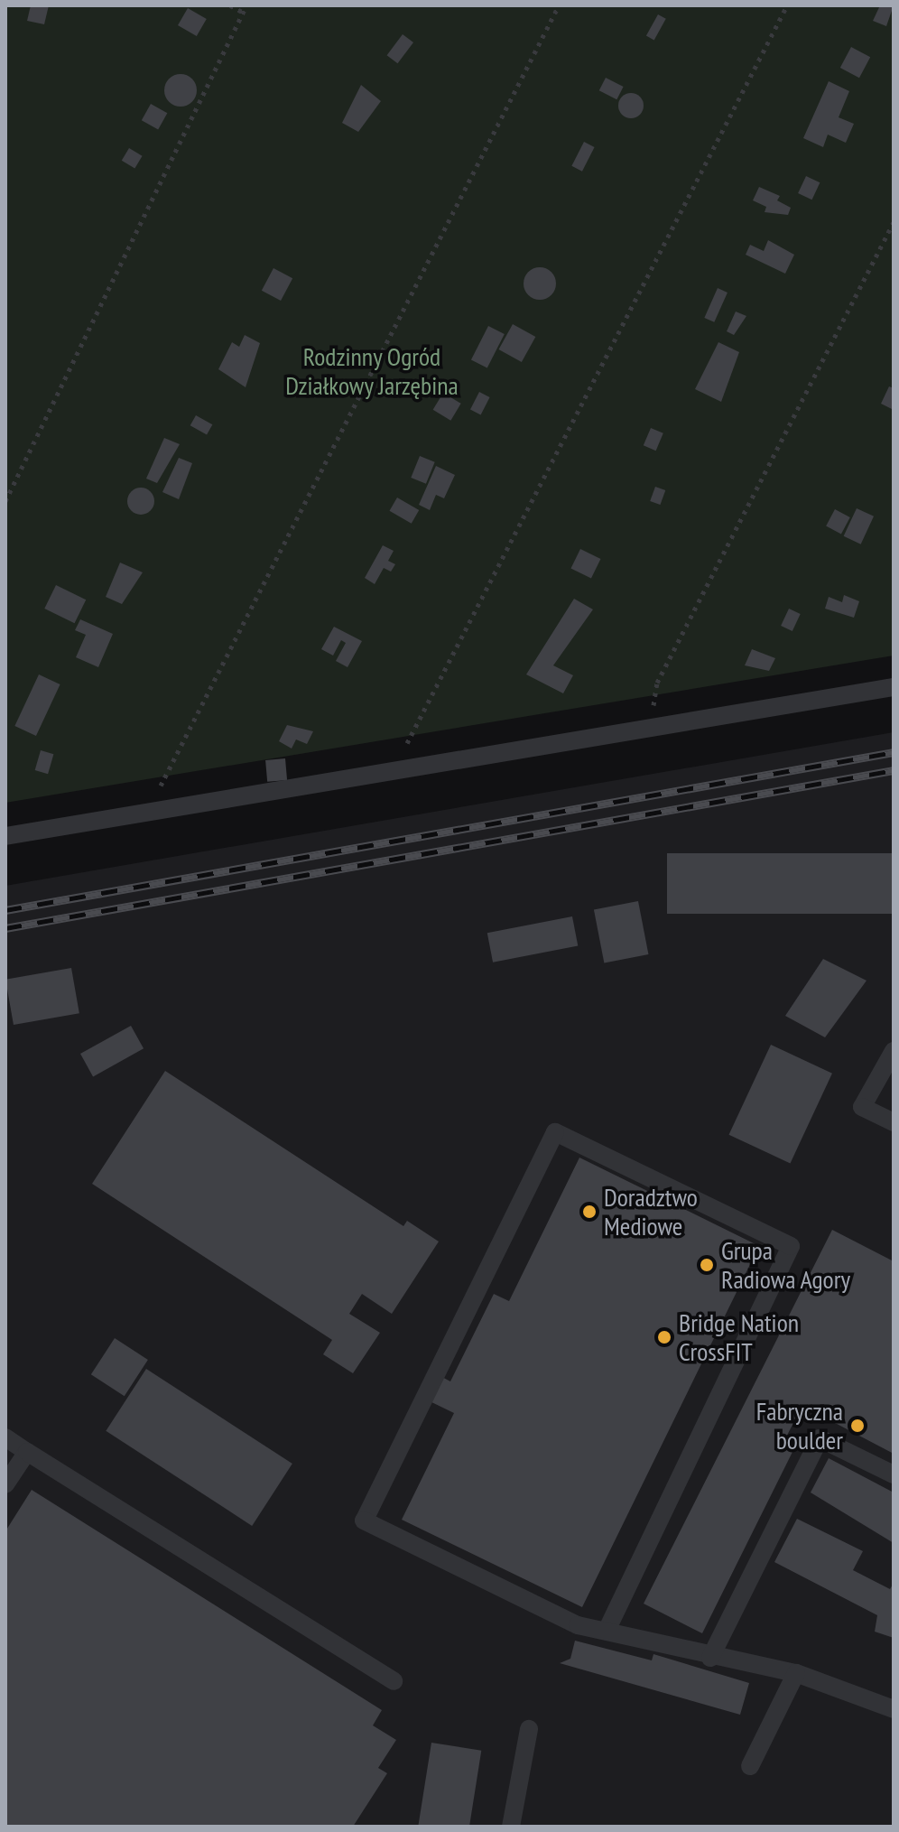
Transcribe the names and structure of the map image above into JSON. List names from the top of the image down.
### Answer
{
  "parks": ["Rodzinny Ogród Działkowy Jarzębina"],
  "places": [
    "Doradztwo Mediowe",
    "Grupa Radiowa Agory",
    "Bridge Nation CrossFIT",
    "Fabryczna boulder"
  ]
}
